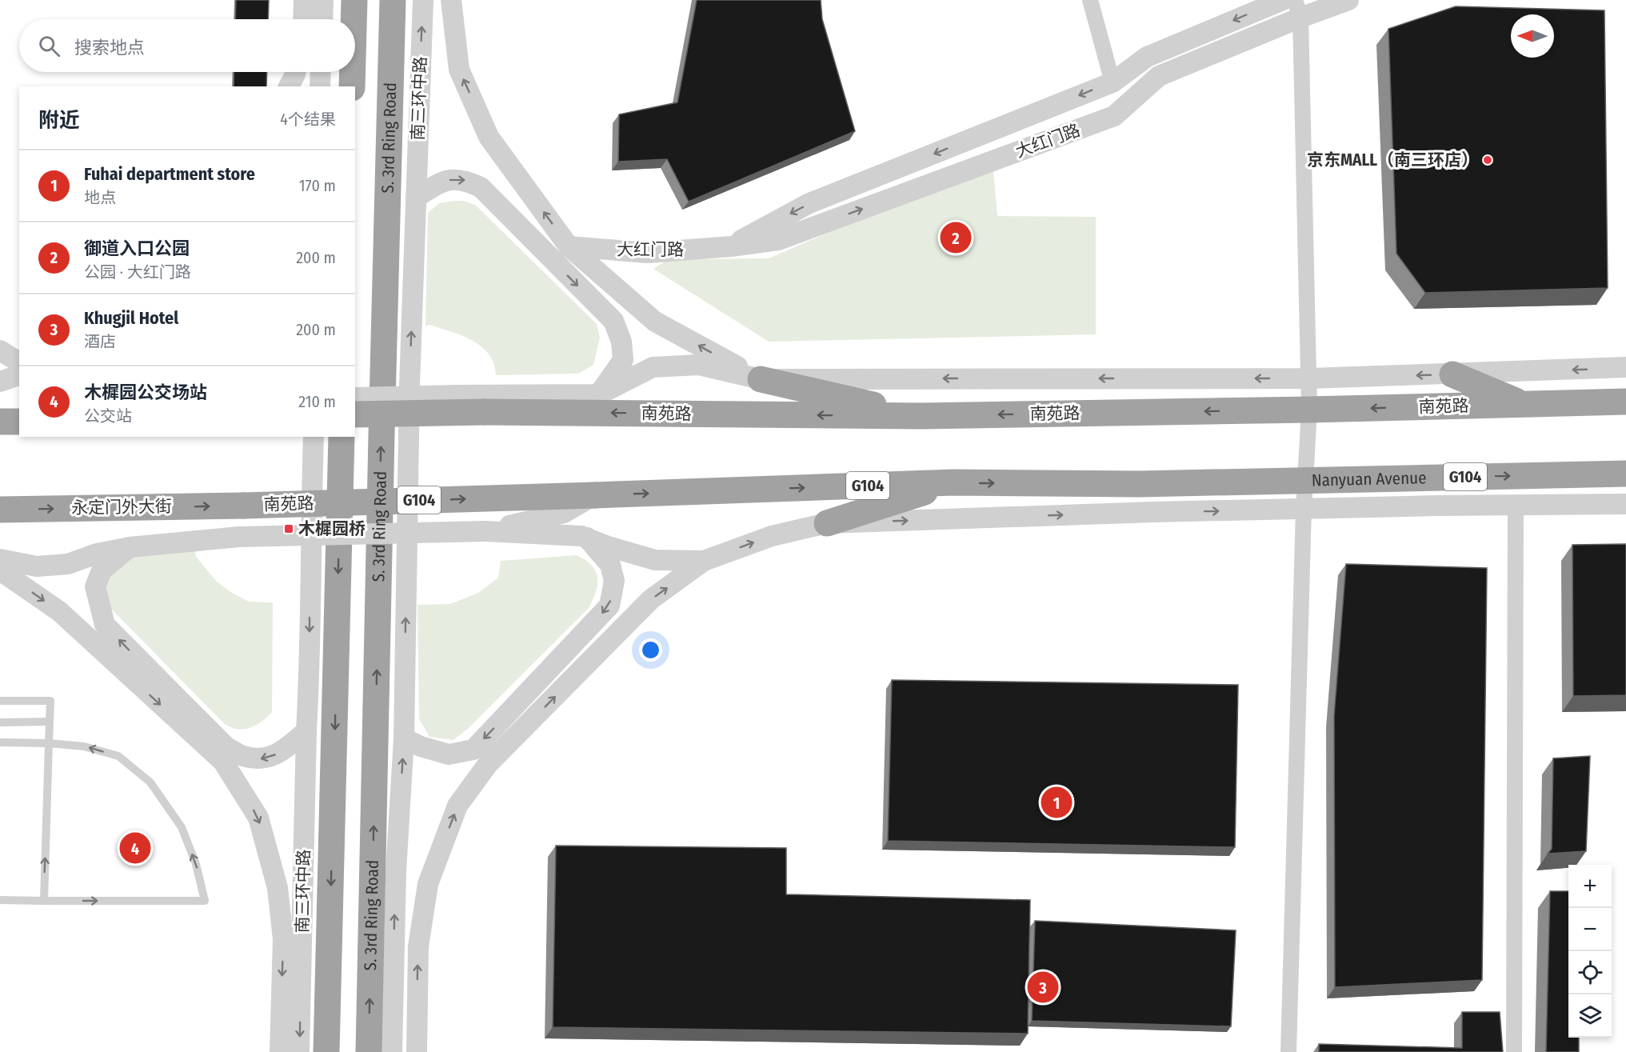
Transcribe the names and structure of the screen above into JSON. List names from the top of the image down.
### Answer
{
  "streets": {
    "highway": [
      "S. 3rd Ring Road",
      "南苑路",
      "G104",
      "Nanyuan Avenue",
      "永定门外大街"
    ],
    "street": ["南三环中路", "大红门路"]
  },
  "crossings": [
    ["南苑路", "Nanyuan Avenue"],
    ["南苑路", "永定门外大街"]
  ],
  "one_way": ["Nanyuan Avenue", "永定门外大街"],
  "places": {
    "other": ["京东MALL（南三环店）"],
    "transit": ["木樨园桥"]
  },
  "north": "left",
  "page": {
    "search": "搜索地点",
    "heading": ["附近", "4个结果"],
    "list": [
      {
        "mark": "1",
        "name": "Fuhai department store",
        "note": "地点",
        "value": "170 m"
      },
      {
        "mark": "2",
        "name": "御道入口公园",
        "note": "公园 · 大红门路",
        "value": "200 m"
      },
      {
        "mark": "3",
        "name": "Khugjil Hotel",
        "note": "酒店",
        "value": "200 m"
      },
      {
        "mark": "4",
        "name": "木樨园公交场站",
        "note": "公交站",
        "value": "210 m"
      }
    ],
    "pins": [
      "2",
      "1",
      "4",
      "3"
    ],
    "map_buttons": ["+", "−"]
  }
}
